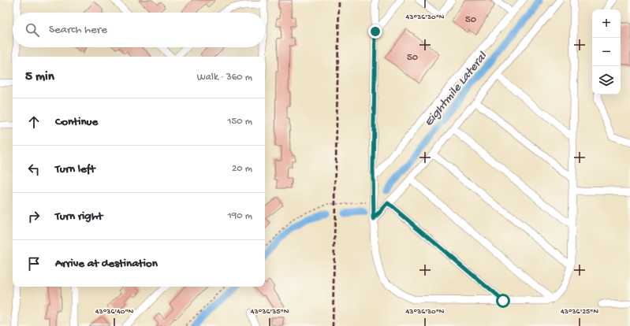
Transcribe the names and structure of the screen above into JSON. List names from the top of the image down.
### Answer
{
  "water": ["Eightmile Lateral"],
  "house_numbers": ["50", "50"],
  "page": {
    "map_buttons": ["+", "−"],
    "search": "Search here",
    "heading": ["5 min", "Walk · 360 m"],
    "list": [
      ["Continue", "150 m"],
      ["Turn left", "20 m"],
      ["Turn right", "190 m"],
      "Arrive at destination"
    ]
  },
  "coordinates": [
    "43°36'30\"N",
    "43°36'40\"N",
    "43°36'35\"N",
    "43°36'25\"N"
  ]
}
